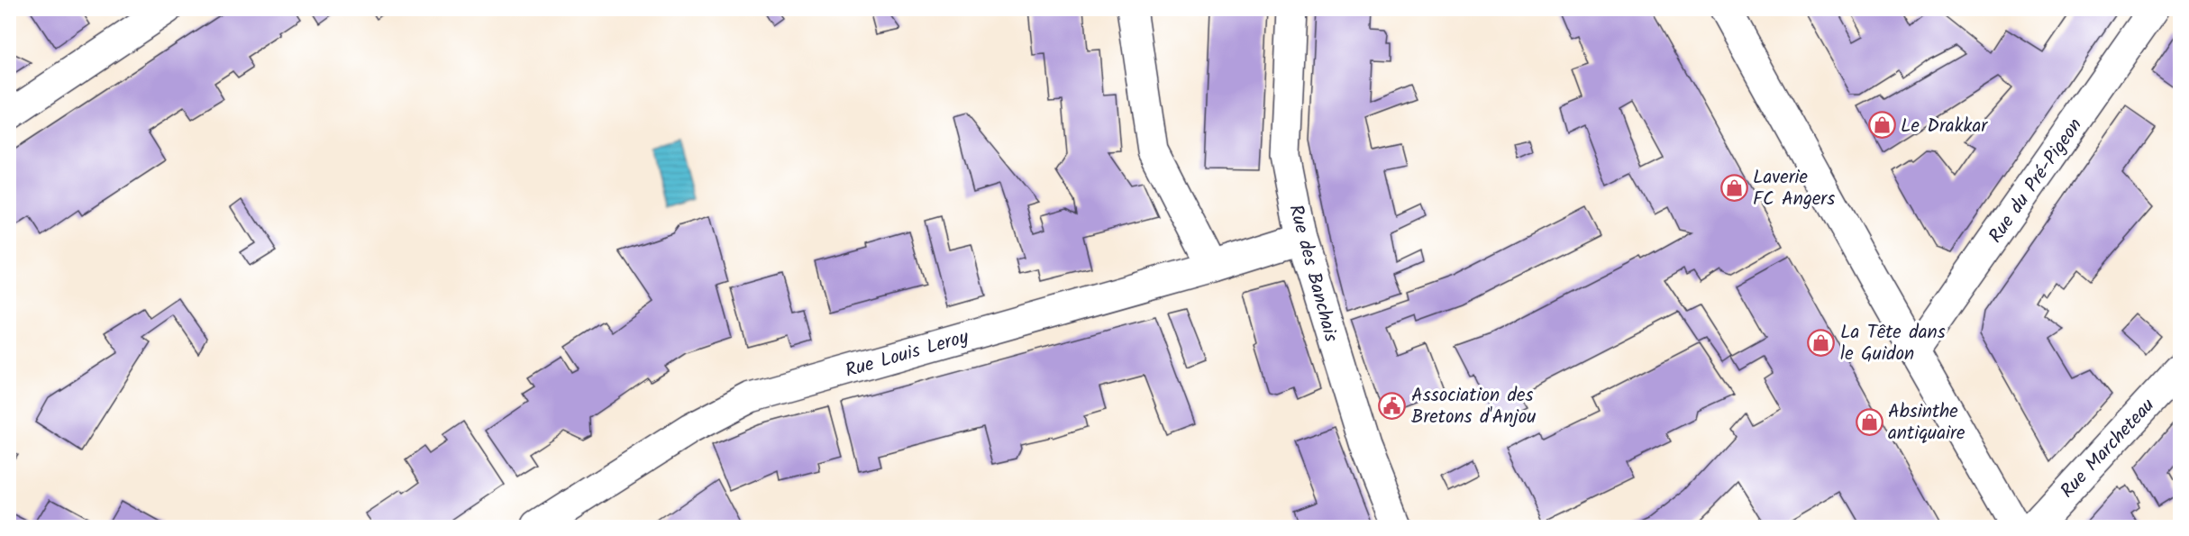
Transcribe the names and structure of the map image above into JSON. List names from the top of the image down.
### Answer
{
  "streets": {
    "street": [
      "Rue du Pré-Pigeon",
      "Rue des Banchais",
      "Rue Louis Leroy",
      "Rue Marcheteau"
    ]
  },
  "crossings": [
    ["Rue des Banchais", "Rue Louis Leroy"]
  ],
  "places": {
    "shop": [
      "Le Drakkar",
      "Laverie FC Angers",
      "La Tête dans le Guidon",
      "Absinthe antiquaire"
    ],
    "public building": ["Association des Bretons d'Anjou"]
  }
}
